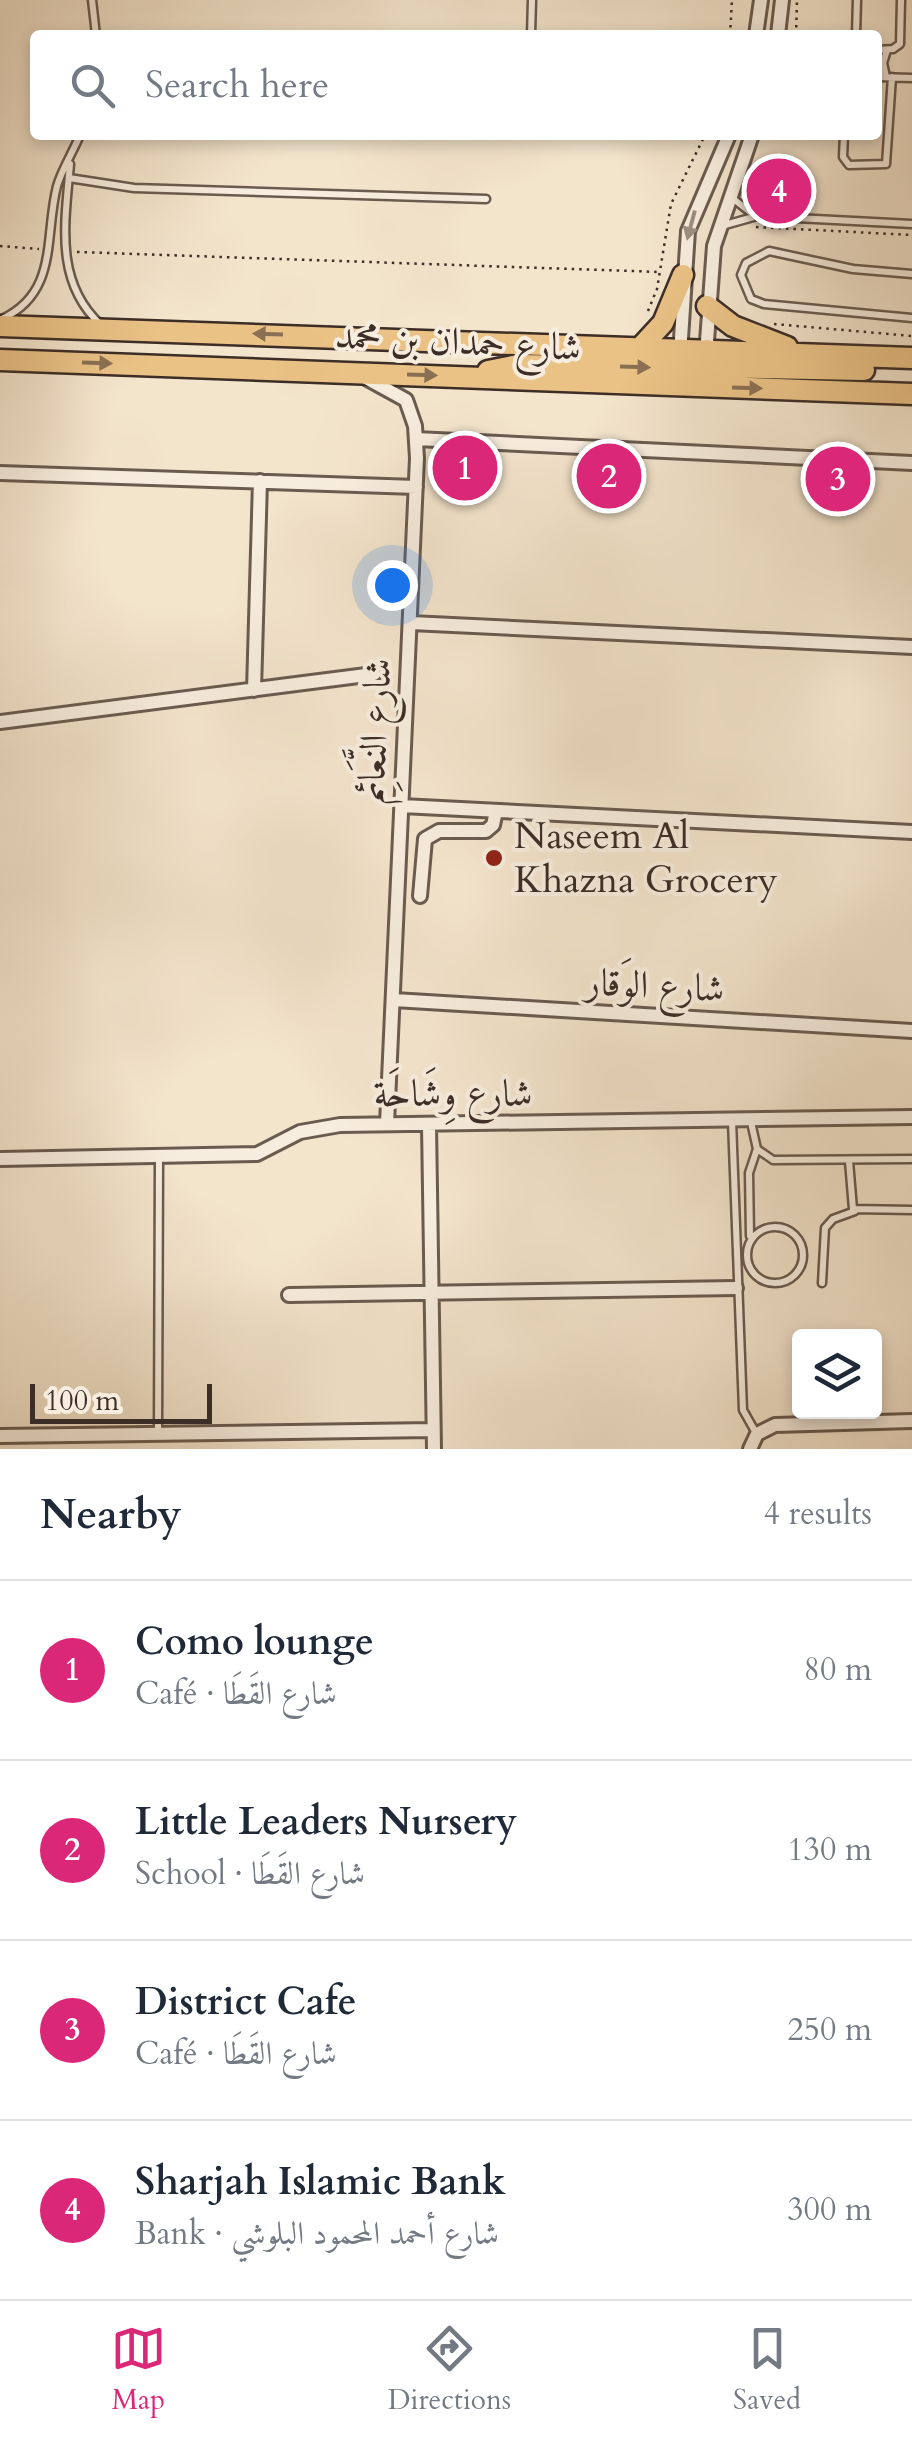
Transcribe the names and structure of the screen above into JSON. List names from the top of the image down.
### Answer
{
  "streets": {
    "main road": ["شارع حمدان بن محمد"],
    "street": ["شارع النَّعَائِم", "شارع الوَقار", "شارع وِشَاحَة"]
  },
  "crossings": [
    ["شارع حمدان بن محمد", "شارع النَّعَائِم"],
    ["شارع النَّعَائِم", "شارع الوَقار"],
    ["شارع النَّعَائِم", "شارع وِشَاحَة"]
  ],
  "places": ["Naseem Al Khazna Grocery"],
  "scale_bar": "100 m",
  "page": {
    "search": "Search here",
    "pins": [
      "4",
      "1",
      "2",
      "3"
    ],
    "scale": "100 m",
    "heading": ["Nearby", "4 results"],
    "list": [
      {
        "mark": "1",
        "name": "Como lounge",
        "note": "Café · شارع القَطَا",
        "value": "80 m"
      },
      {
        "mark": "2",
        "name": "Little Leaders Nursery",
        "note": "School · شارع القَطَا",
        "value": "130 m"
      },
      {
        "mark": "3",
        "name": "District Cafe",
        "note": "Café · شارع القَطَا",
        "value": "250 m"
      },
      {
        "mark": "4",
        "name": "Sharjah Islamic Bank",
        "note": "Bank · شارع أحمد المحمود البلوشي",
        "value": "300 m"
      }
    ],
    "nav": ["Map", "Directions", "Saved"]
  }
}
